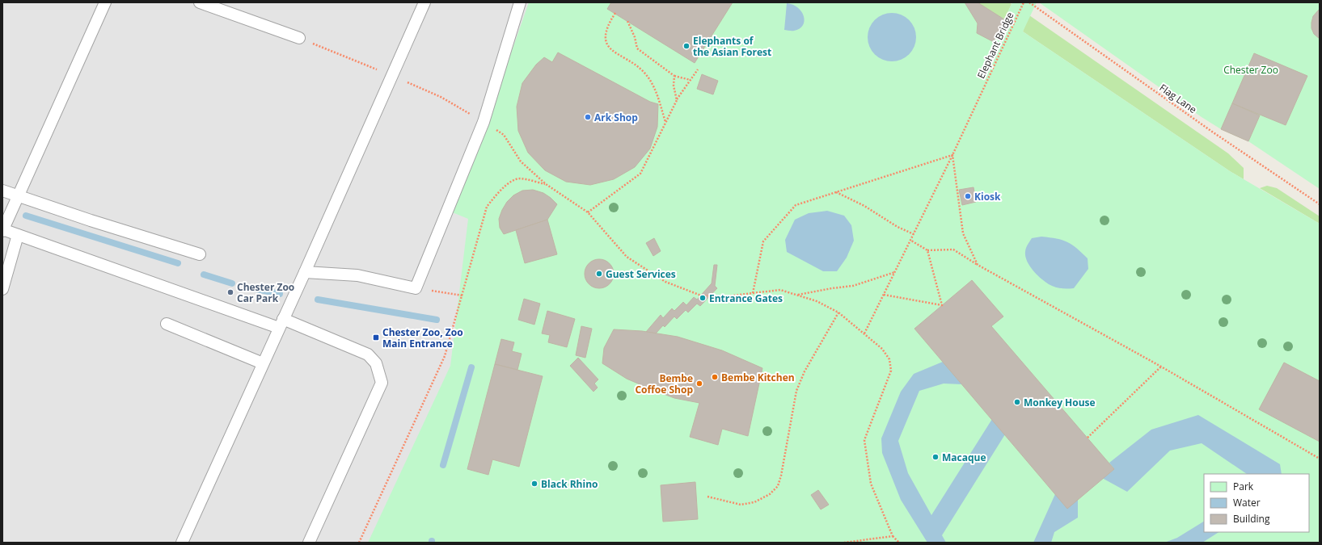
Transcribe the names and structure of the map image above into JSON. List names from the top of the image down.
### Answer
{
  "streets": {
    "path": ["Elephant Bridge", "Flag Lane"]
  },
  "parks": ["Chester Zoo"],
  "places": {
    "other": [
      "Elephants of the Asian Forest",
      "Ark Shop",
      "Kiosk",
      "Guest Services",
      "Chester Zoo Car Park",
      "Entrance Gates",
      "Bembe Kitchen",
      "Bembe Coffoe Shop",
      "Monkey House",
      "Macaque",
      "Black Rhino"
    ],
    "transit": ["Chester Zoo, Zoo Main Entrance"]
  },
  "legend": ["Park", "Water", "Building"]
}
